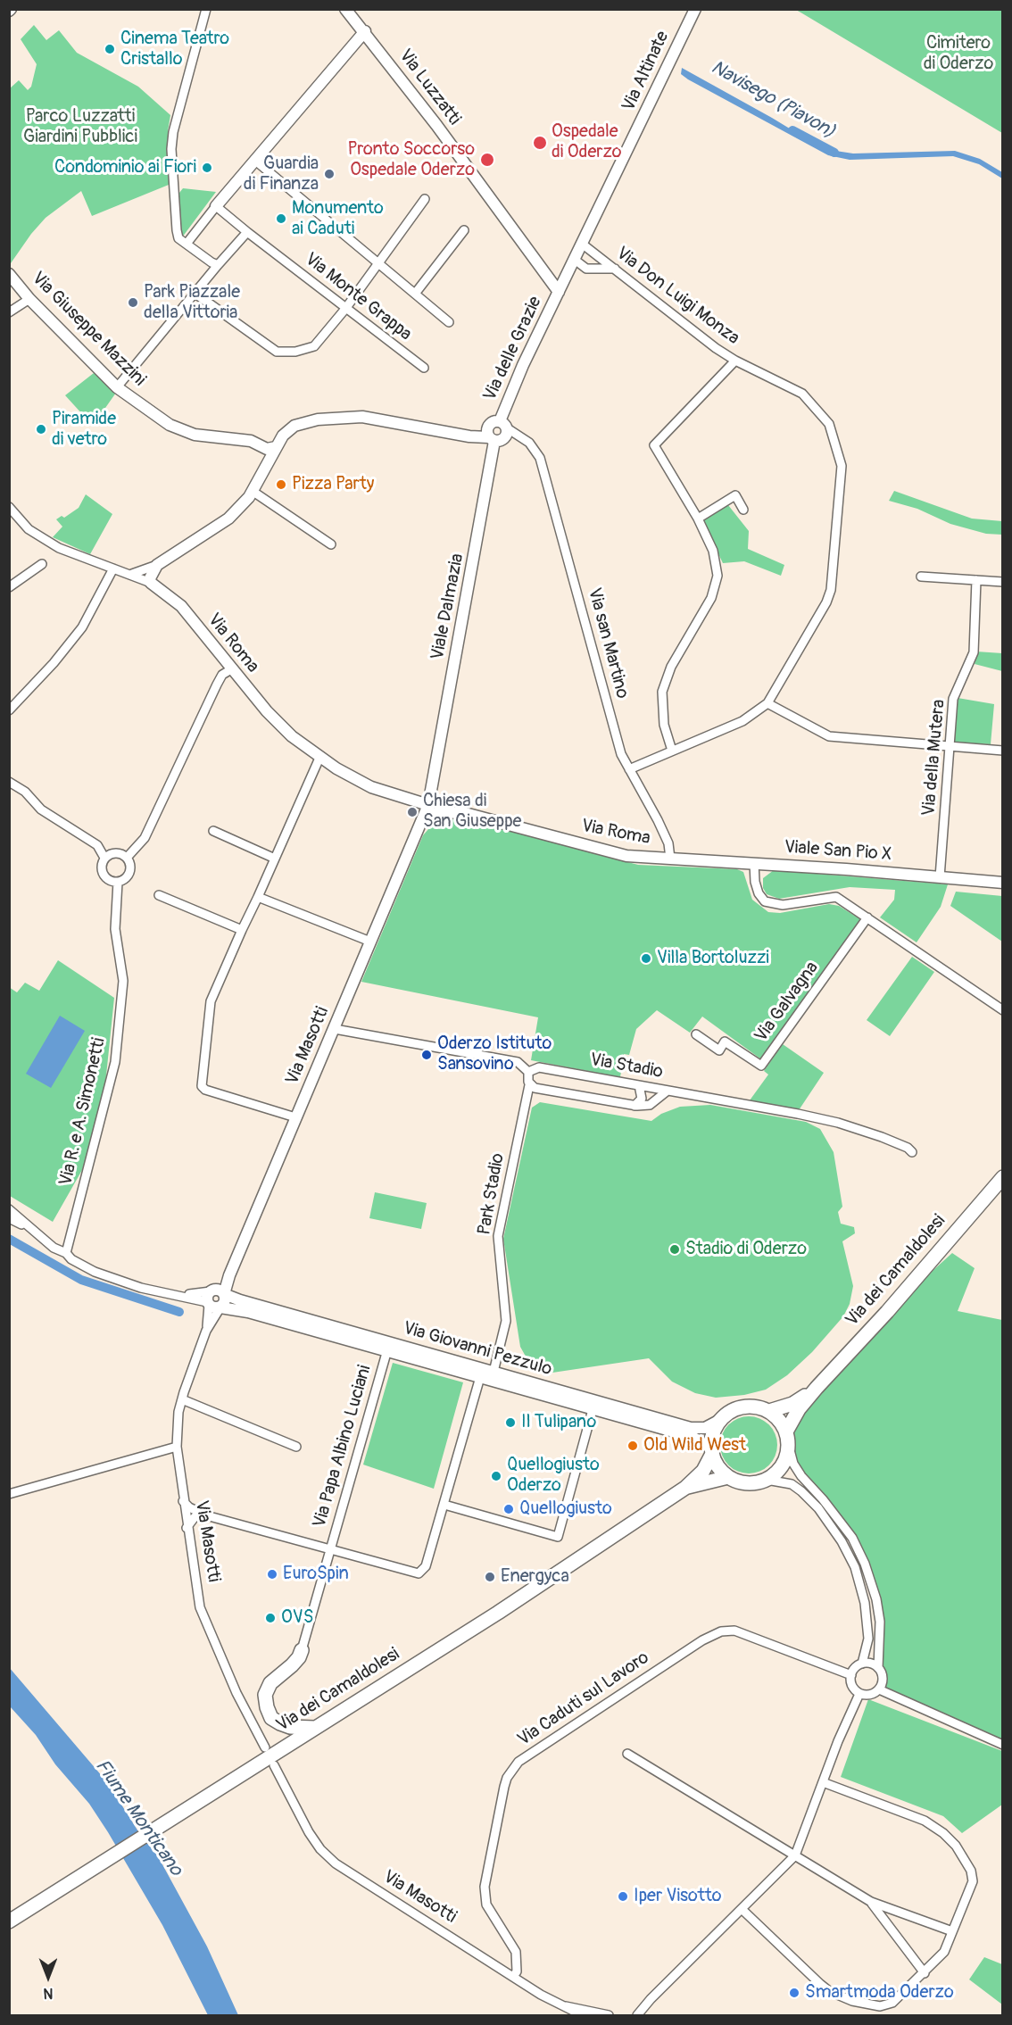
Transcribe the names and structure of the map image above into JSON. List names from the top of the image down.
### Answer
{
  "streets": {
    "main road": ["Via dei Camaldolesi"],
    "street": [
      "Via Altinate",
      "Via Luzzatti",
      "Via Don Luigi Monza",
      "Via Monte Grappa",
      "Via Giuseppe Mazzini",
      "Via delle Grazie",
      "Viale Dalmazia",
      "Via Roma",
      "Via san Martino",
      "Via della Mutera",
      "Viale San Pio X",
      "Via Galvagna",
      "Via Masotti",
      "Via Stadio",
      "Via R. e A. Simonetti",
      "Park Stadio",
      "Via Giovanni Pezzulo",
      "Via Papa Albino Luciani",
      "Via Caduti sul Lavoro"
    ]
  },
  "crossings": [
    ["Via Altinate", "Via Luzzatti"],
    ["Via Altinate", "Via Don Luigi Monza"],
    ["Via Altinate", "Via delle Grazie"],
    ["Via Luzzatti", "Via delle Grazie"],
    ["Via Don Luigi Monza", "Via san Martino"],
    ["Via delle Grazie", "Viale Dalmazia"],
    ["Via delle Grazie", "Via san Martino"],
    ["Viale Dalmazia", "Via Roma"],
    ["Viale Dalmazia", "Via Masotti"],
    ["Via Roma", "Via san Martino"],
    ["Via Roma", "Viale San Pio X"],
    ["Via Roma", "Via Masotti"],
    ["Via san Martino", "Viale San Pio X"],
    ["Via della Mutera", "Viale San Pio X"],
    ["Via Masotti", "Via Giovanni Pezzulo"],
    ["Via Masotti", "Via Caduti sul Lavoro"],
    ["Via Stadio", "Park Stadio"],
    ["Park Stadio", "Via Giovanni Pezzulo"],
    ["Via dei Camaldolesi", "Via Giovanni Pezzulo"],
    ["Via Giovanni Pezzulo", "Via Papa Albino Luciani"]
  ],
  "water": ["Navisego (Piavon)", "Fiume Monticano"],
  "parks": ["Cimitero di Oderzo", "Parco Luzzatti Giardini Pubblici"],
  "places": [
    "Cinema Teatro Cristallo",
    "Ospedale di Oderzo",
    "Pronto Soccorso Ospedale Oderzo",
    "Condominio ai Fiori",
    "Guardia di Finanza",
    "Monumento ai Caduti",
    "Park Piazzale della Vittoria",
    "Piramide di vetro",
    "Pizza Party",
    "Chiesa di San Giuseppe",
    "Villa Bortoluzzi",
    "Oderzo Istituto Sansovino",
    "Stadio di Oderzo",
    "Il Tulipano",
    "Old Wild West",
    "Quellogiusto Oderzo",
    "Quellogiusto",
    "EuroSpin",
    "Energyca",
    "OVS",
    "Iper Visotto",
    "Smartmoda Oderzo"
  ],
  "north": "bottom"
}
